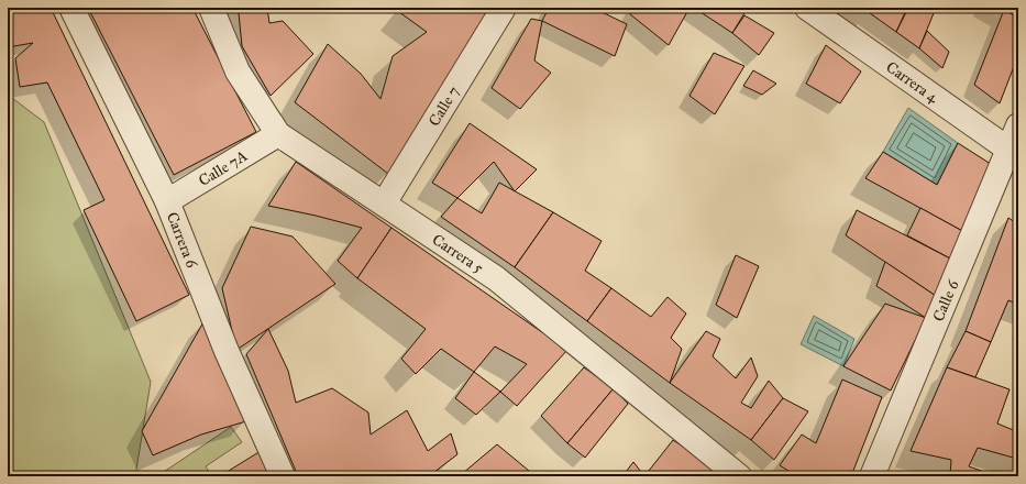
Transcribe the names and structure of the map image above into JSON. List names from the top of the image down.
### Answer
{
  "streets": {
    "street": [
      "Carrera 4",
      "Calle 7",
      "Calle 7A",
      "Carrera 6",
      "Carrera 5",
      "Calle 6"
    ]
  },
  "crossings": [
    ["Carrera 4", "Calle 6"],
    ["Calle 7", "Carrera 5"],
    ["Calle 7A", "Carrera 6"],
    ["Calle 7A", "Carrera 5"]
  ]
}
